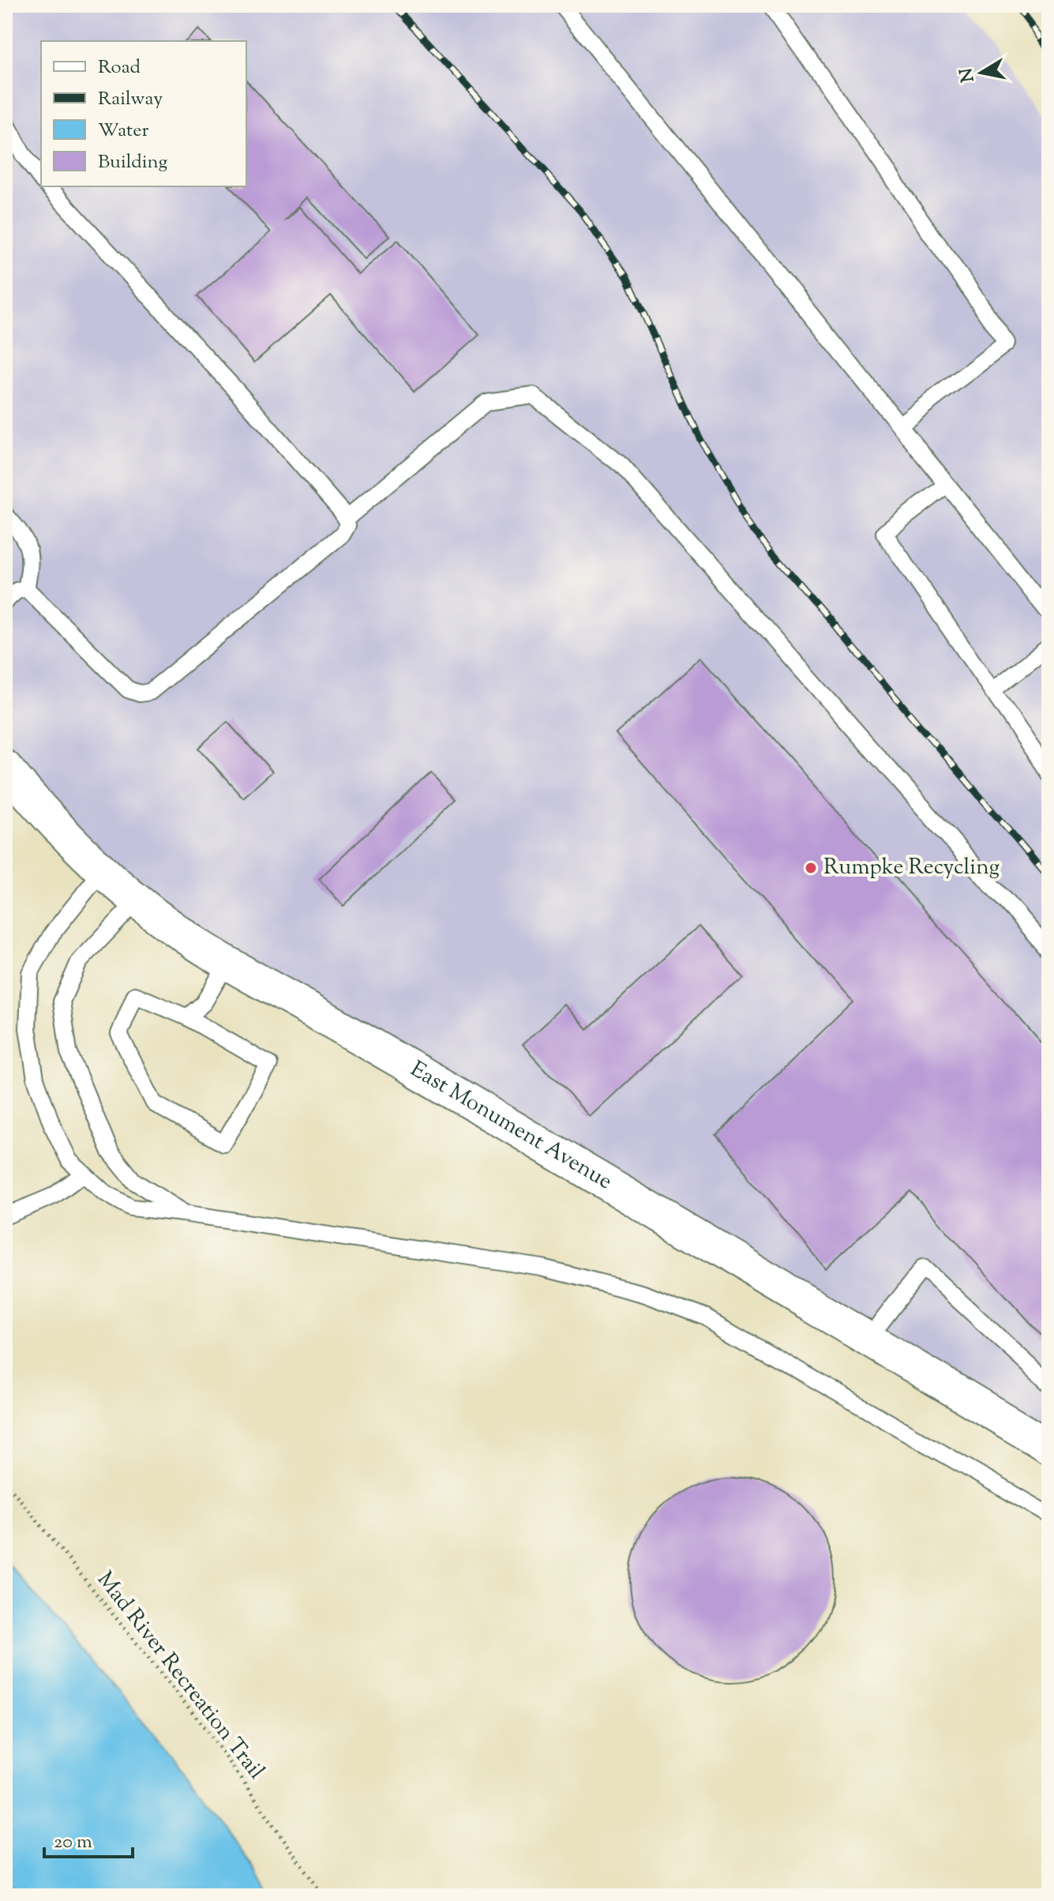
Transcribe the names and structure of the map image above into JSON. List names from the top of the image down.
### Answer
{
  "streets": {
    "street": ["East Monument Avenue"],
    "path": ["Mad River Recreation Trail"]
  },
  "places": ["Rumpke Recycling"],
  "legend": [
    "Road",
    "Railway",
    "Water",
    "Building"
  ],
  "scale_bar": "20 m",
  "north": "left"
}
